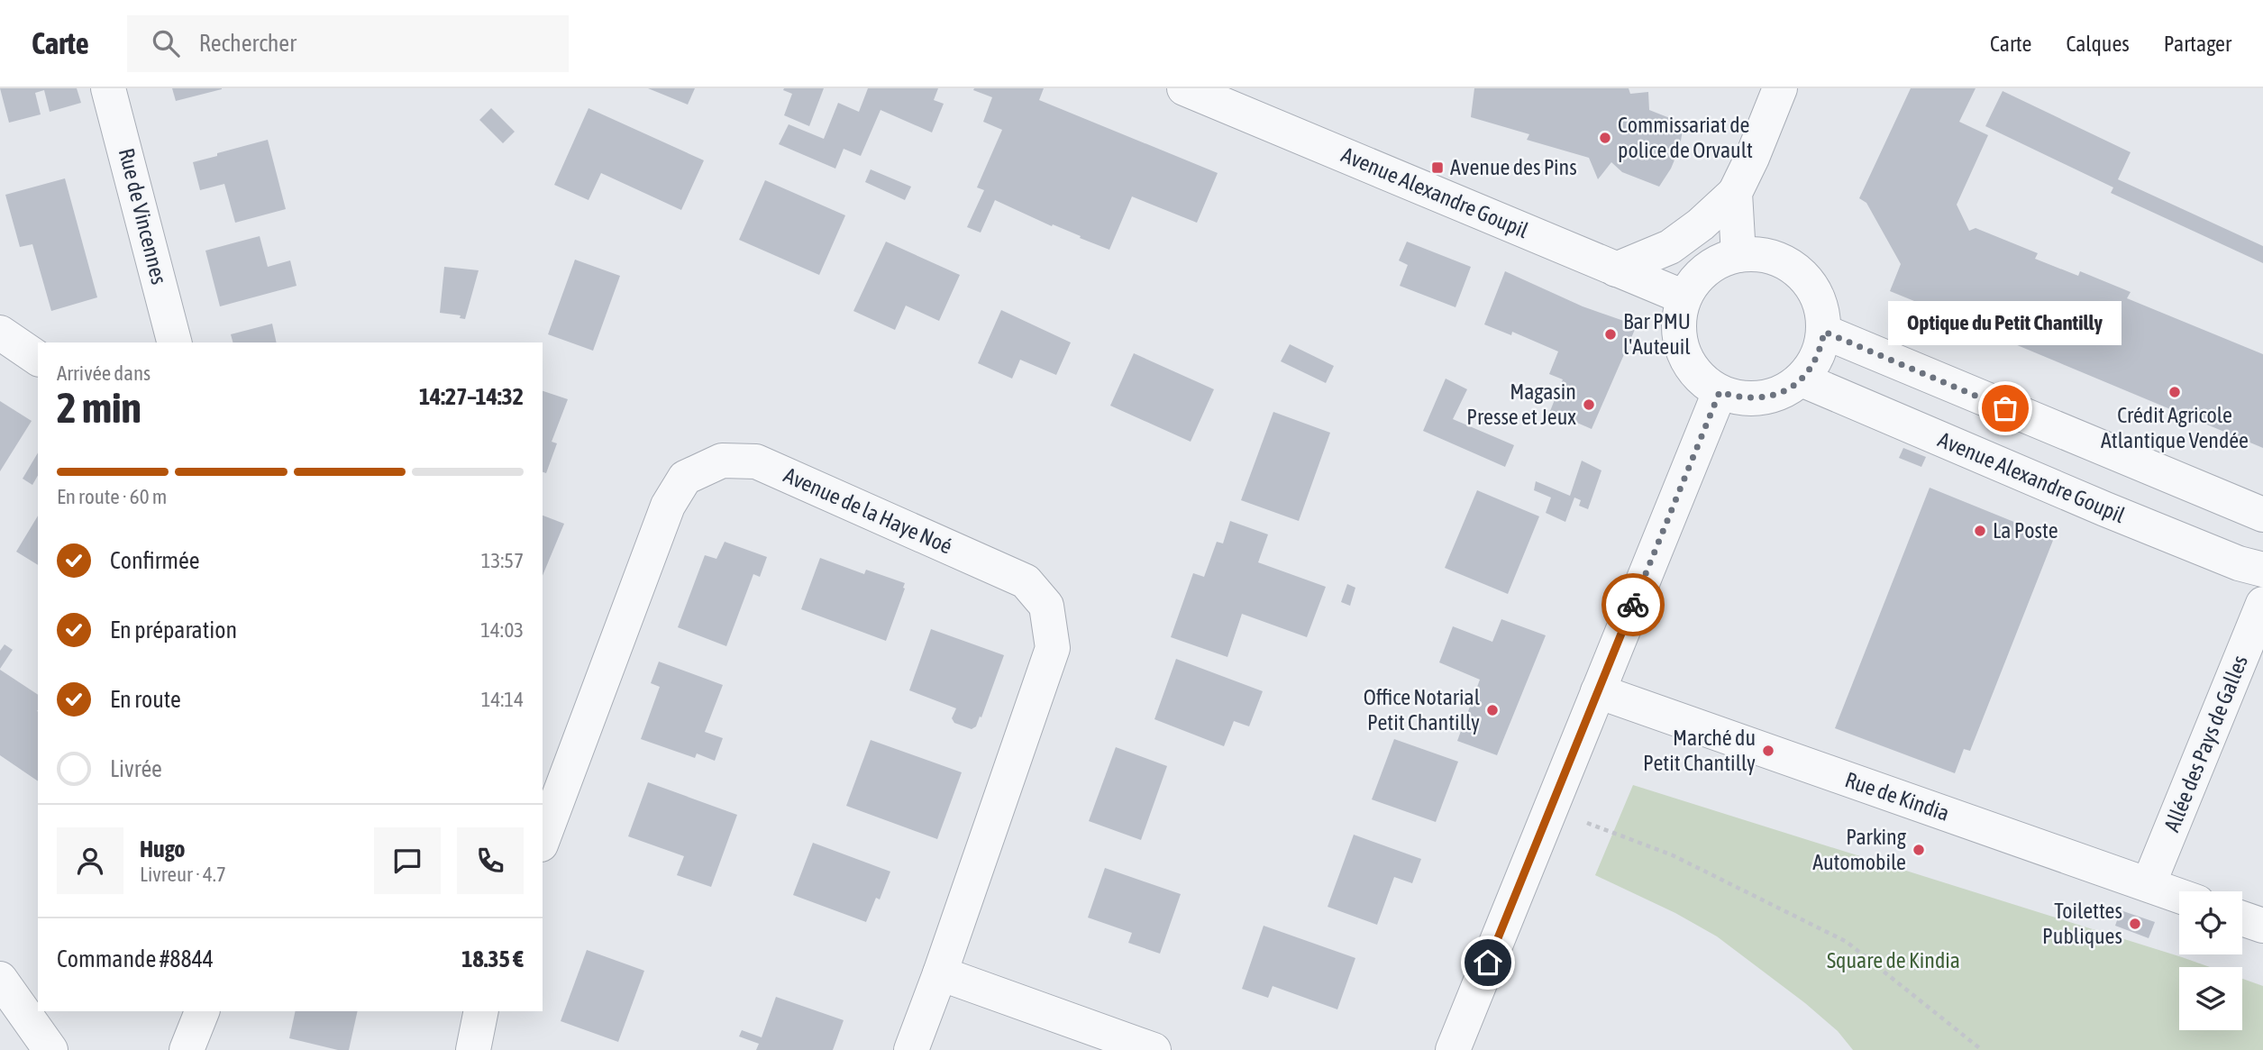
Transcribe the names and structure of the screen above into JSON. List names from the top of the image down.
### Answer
{
  "streets": {
    "street": [
      "Avenue Alexandre Goupil",
      "Rue de Vincennes",
      "Avenue de la Haye Noé",
      "Allée des Pays de Galles",
      "Rue de Kindia"
    ]
  },
  "crossings": [
    ["Allée des Pays de Galles", "Rue de Kindia"]
  ],
  "parks": ["Square de Kindia"],
  "places": {
    "other": [
      "Commissariat de police de Orvault",
      "Bar PMU l'Auteuil",
      "Crédit Agricole Atlantique Vendée",
      "Magasin Presse et Jeux",
      "Optique du Petit Chantilly",
      "La Poste",
      "Office Notarial Petit Chantilly",
      "Marché du Petit Chantilly",
      "Parking Automobile",
      "Toilettes Publiques"
    ],
    "transit": ["Avenue des Pins"]
  },
  "page": {
    "header": "Carte",
    "search": "Rechercher",
    "nav": ["Carte", "Calques", "Partager"],
    "bubble": "Optique du Petit Chantilly",
    "heading": ["2 min", "Arrivée dans", "14:27–14:32"],
    "panel": [
      "Hugo",
      "Livreur · 4.7",
      "Commande #8844",
      "18.35 €"
    ],
    "bar": "En route · 60 m",
    "list": [
      ["Confirmée", "13:57"],
      ["En préparation", "14:03"],
      ["En route", "14:14"],
      "Livrée"
    ]
  }
}
